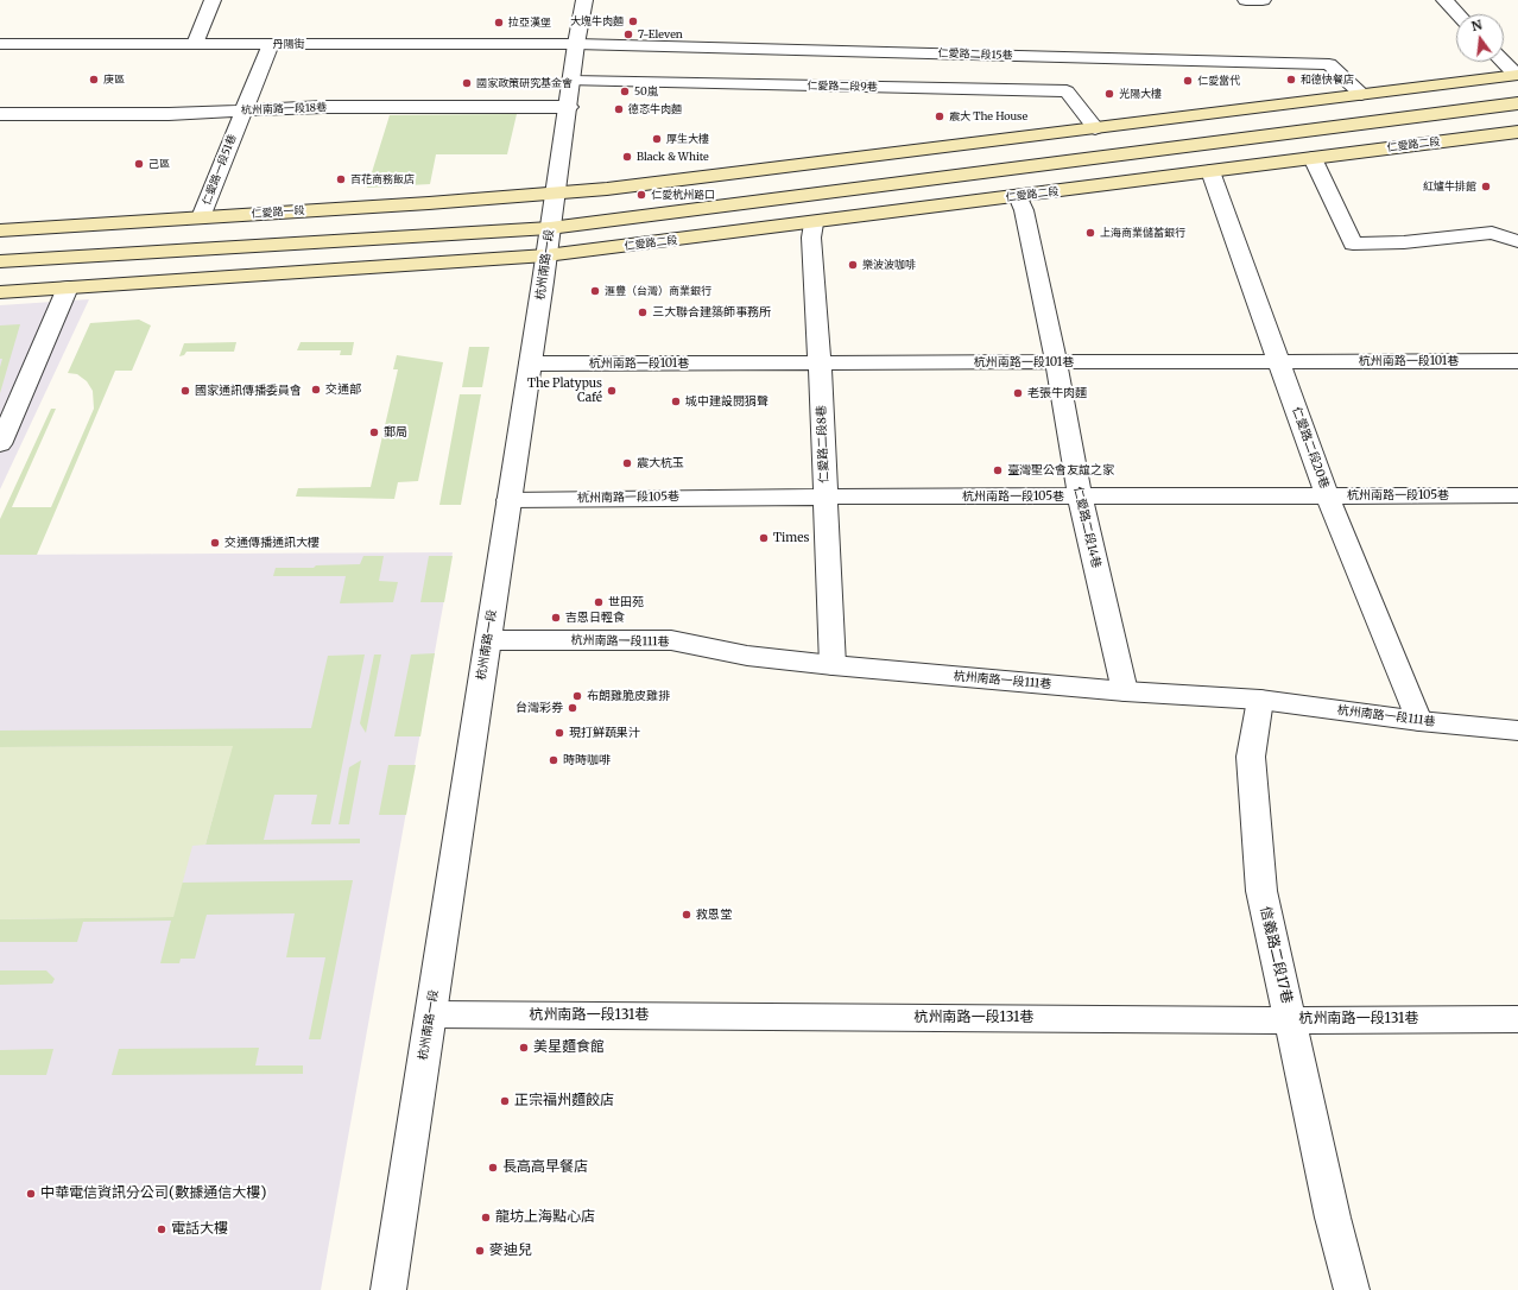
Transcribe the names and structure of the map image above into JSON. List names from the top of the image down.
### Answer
{
  "streets": {
    "main road": ["仁愛路二段", "仁愛路一段"],
    "street": [
      "丹陽街",
      "仁愛路二段15巷",
      "仁愛路二段9巷",
      "杭州南路一段18巷",
      "仁愛路一段51巷",
      "杭州南路一段",
      "杭州南路一段101巷",
      "仁愛路二段8巷",
      "仁愛路二段20巷",
      "杭州南路一段105巷",
      "仁愛路二段14巷",
      "杭州南路一段111巷",
      "信義路二段17巷",
      "杭州南路一段131巷"
    ]
  },
  "crossings": [
    ["丹陽街", "仁愛路二段15巷"],
    ["丹陽街", "仁愛路一段51巷"],
    ["丹陽街", "杭州南路一段"],
    ["仁愛路二段15巷", "杭州南路一段"],
    ["仁愛路二段9巷", "杭州南路一段"],
    ["杭州南路一段18巷", "仁愛路一段51巷"],
    ["杭州南路一段18巷", "杭州南路一段"],
    ["仁愛路二段", "杭州南路一段"],
    ["仁愛路二段", "仁愛路二段8巷"],
    ["仁愛路二段", "仁愛路二段20巷"],
    ["仁愛路二段", "仁愛路二段14巷"],
    ["仁愛路一段51巷", "仁愛路一段"],
    ["仁愛路一段", "杭州南路一段"],
    ["杭州南路一段", "杭州南路一段101巷"],
    ["杭州南路一段", "杭州南路一段105巷"],
    ["杭州南路一段", "杭州南路一段111巷"],
    ["杭州南路一段", "杭州南路一段131巷"],
    ["杭州南路一段101巷", "仁愛路二段8巷"],
    ["杭州南路一段101巷", "仁愛路二段20巷"],
    ["杭州南路一段101巷", "仁愛路二段14巷"],
    ["仁愛路二段8巷", "杭州南路一段105巷"],
    ["仁愛路二段8巷", "杭州南路一段111巷"],
    ["仁愛路二段20巷", "杭州南路一段105巷"],
    ["仁愛路二段20巷", "杭州南路一段111巷"],
    ["杭州南路一段105巷", "仁愛路二段14巷"],
    ["仁愛路二段14巷", "杭州南路一段111巷"],
    ["杭州南路一段111巷", "信義路二段17巷"],
    ["信義路二段17巷", "杭州南路一段131巷"]
  ],
  "places": [
    "大塊牛肉麵",
    "拉亞漢堡",
    "7-Eleven",
    "庚區",
    "和德快餐店",
    "仁愛當代",
    "國家政策研究基金會",
    "50嵐",
    "光陽大樓",
    "德忞牛肉麵",
    "震大 The House",
    "厚生大樓",
    "Black & White",
    "己區",
    "百花商務飯店",
    "紅爐牛排館",
    "仁愛杭州路口",
    "上海商業儲蓄銀行",
    "樂波波咖啡",
    "滙豐（台灣）商業銀行",
    "三大聯合建築師事務所",
    "交通部",
    "國家通訊傳播委員會",
    "The Platypus Café",
    "老張牛肉麵",
    "城中建設閱狷聲",
    "郵局",
    "震大杭玉",
    "臺灣聖公會友誼之家",
    "Times",
    "交通傳播通訊大樓",
    "世田苑",
    "吉恩日輕食",
    "布朗雞脆皮雞排",
    "台灣彩券",
    "現打鮮蔬果汁",
    "時時咖啡",
    "救恩堂",
    "美星麵食館",
    "正宗福州麵餃店",
    "長高高早餐店",
    "中華電信資訊分公司(數據通信大樓)",
    "龍坊上海點心店",
    "電話大樓",
    "麥迪兒"
  ],
  "north": "top"
}
